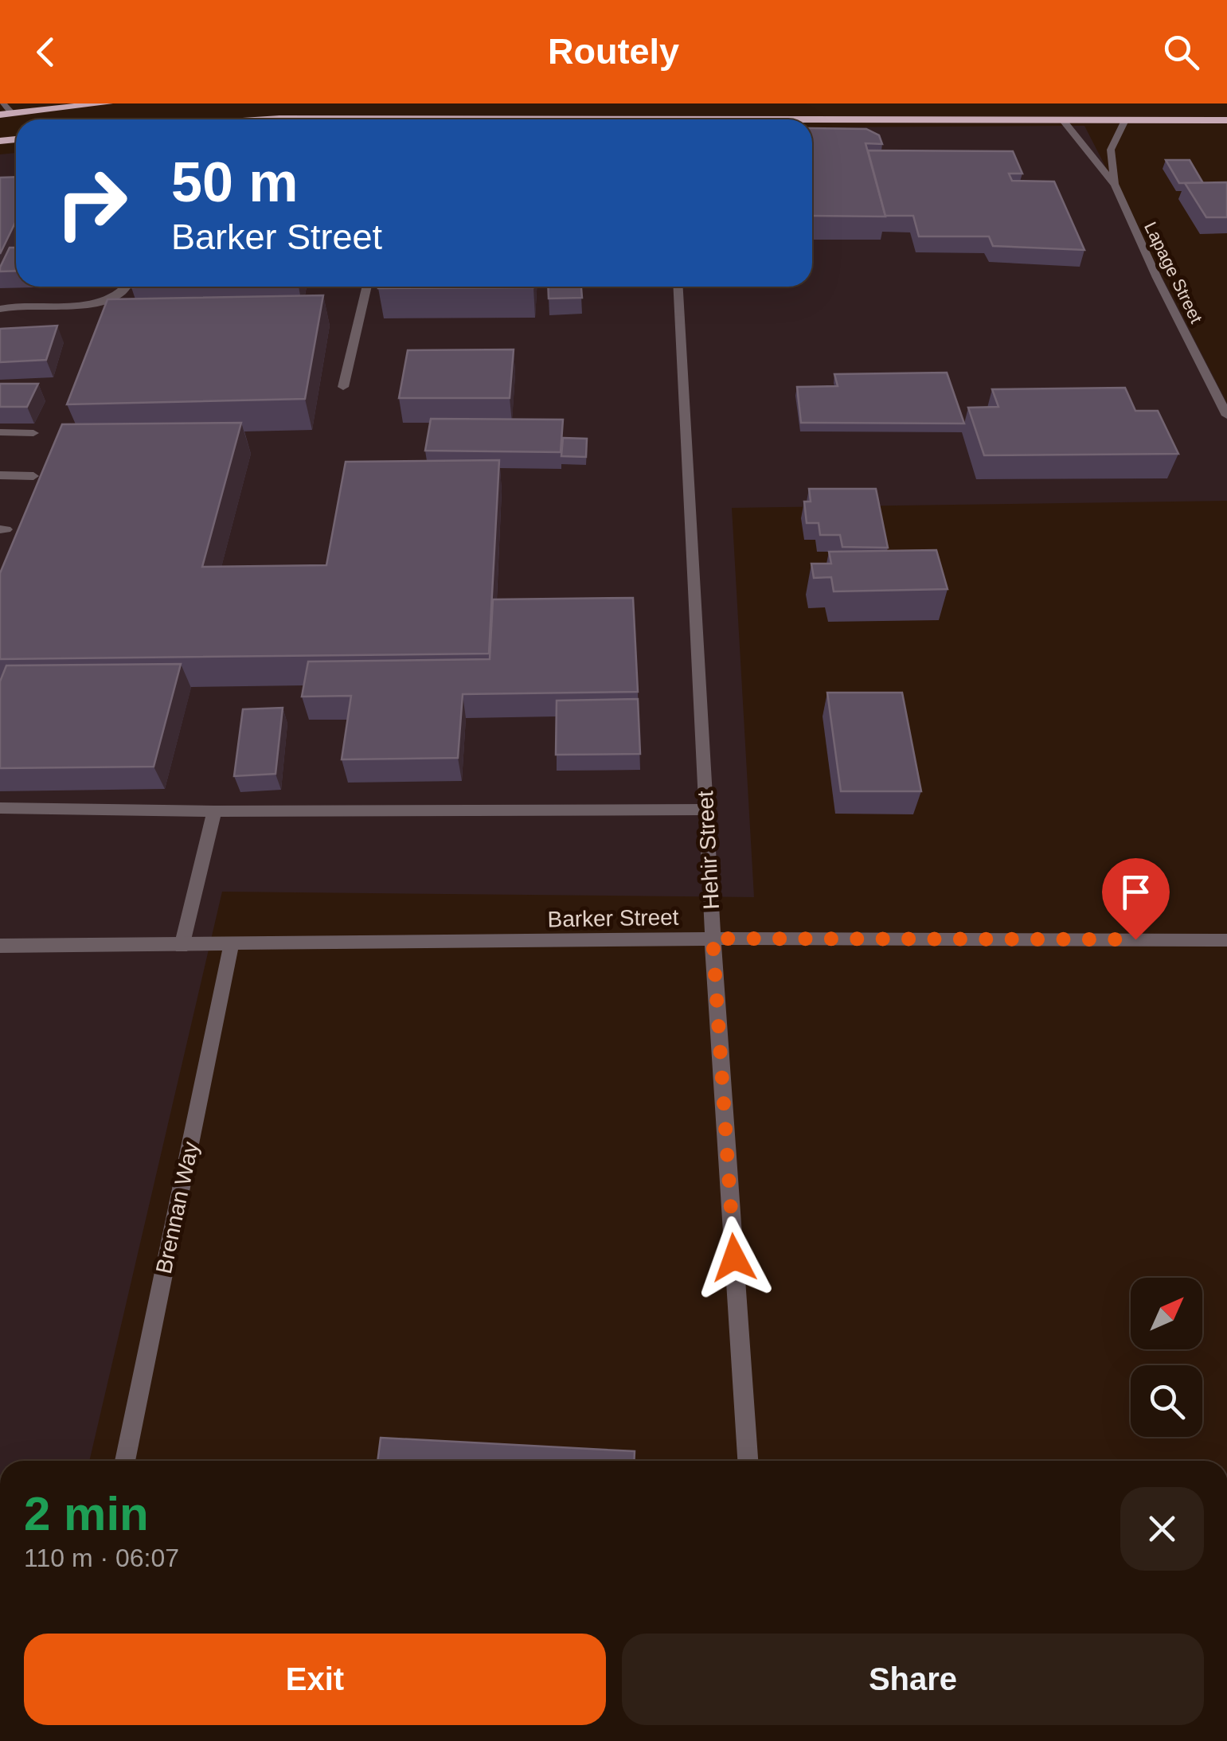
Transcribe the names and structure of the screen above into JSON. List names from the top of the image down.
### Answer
{
  "streets": {
    "street": [
      "Lapage Street",
      "Hehir Street",
      "Barker Street",
      "Brennan Way"
    ]
  },
  "crossings": [
    ["Hehir Street", "Barker Street"],
    ["Barker Street", "Brennan Way"]
  ],
  "north": "top right",
  "page": {
    "header": "Routely",
    "turn": ["50 m", "Barker Street"],
    "heading": ["2 min", "110 m · 06:07"],
    "buttons": ["Exit", "Share"]
  }
}
